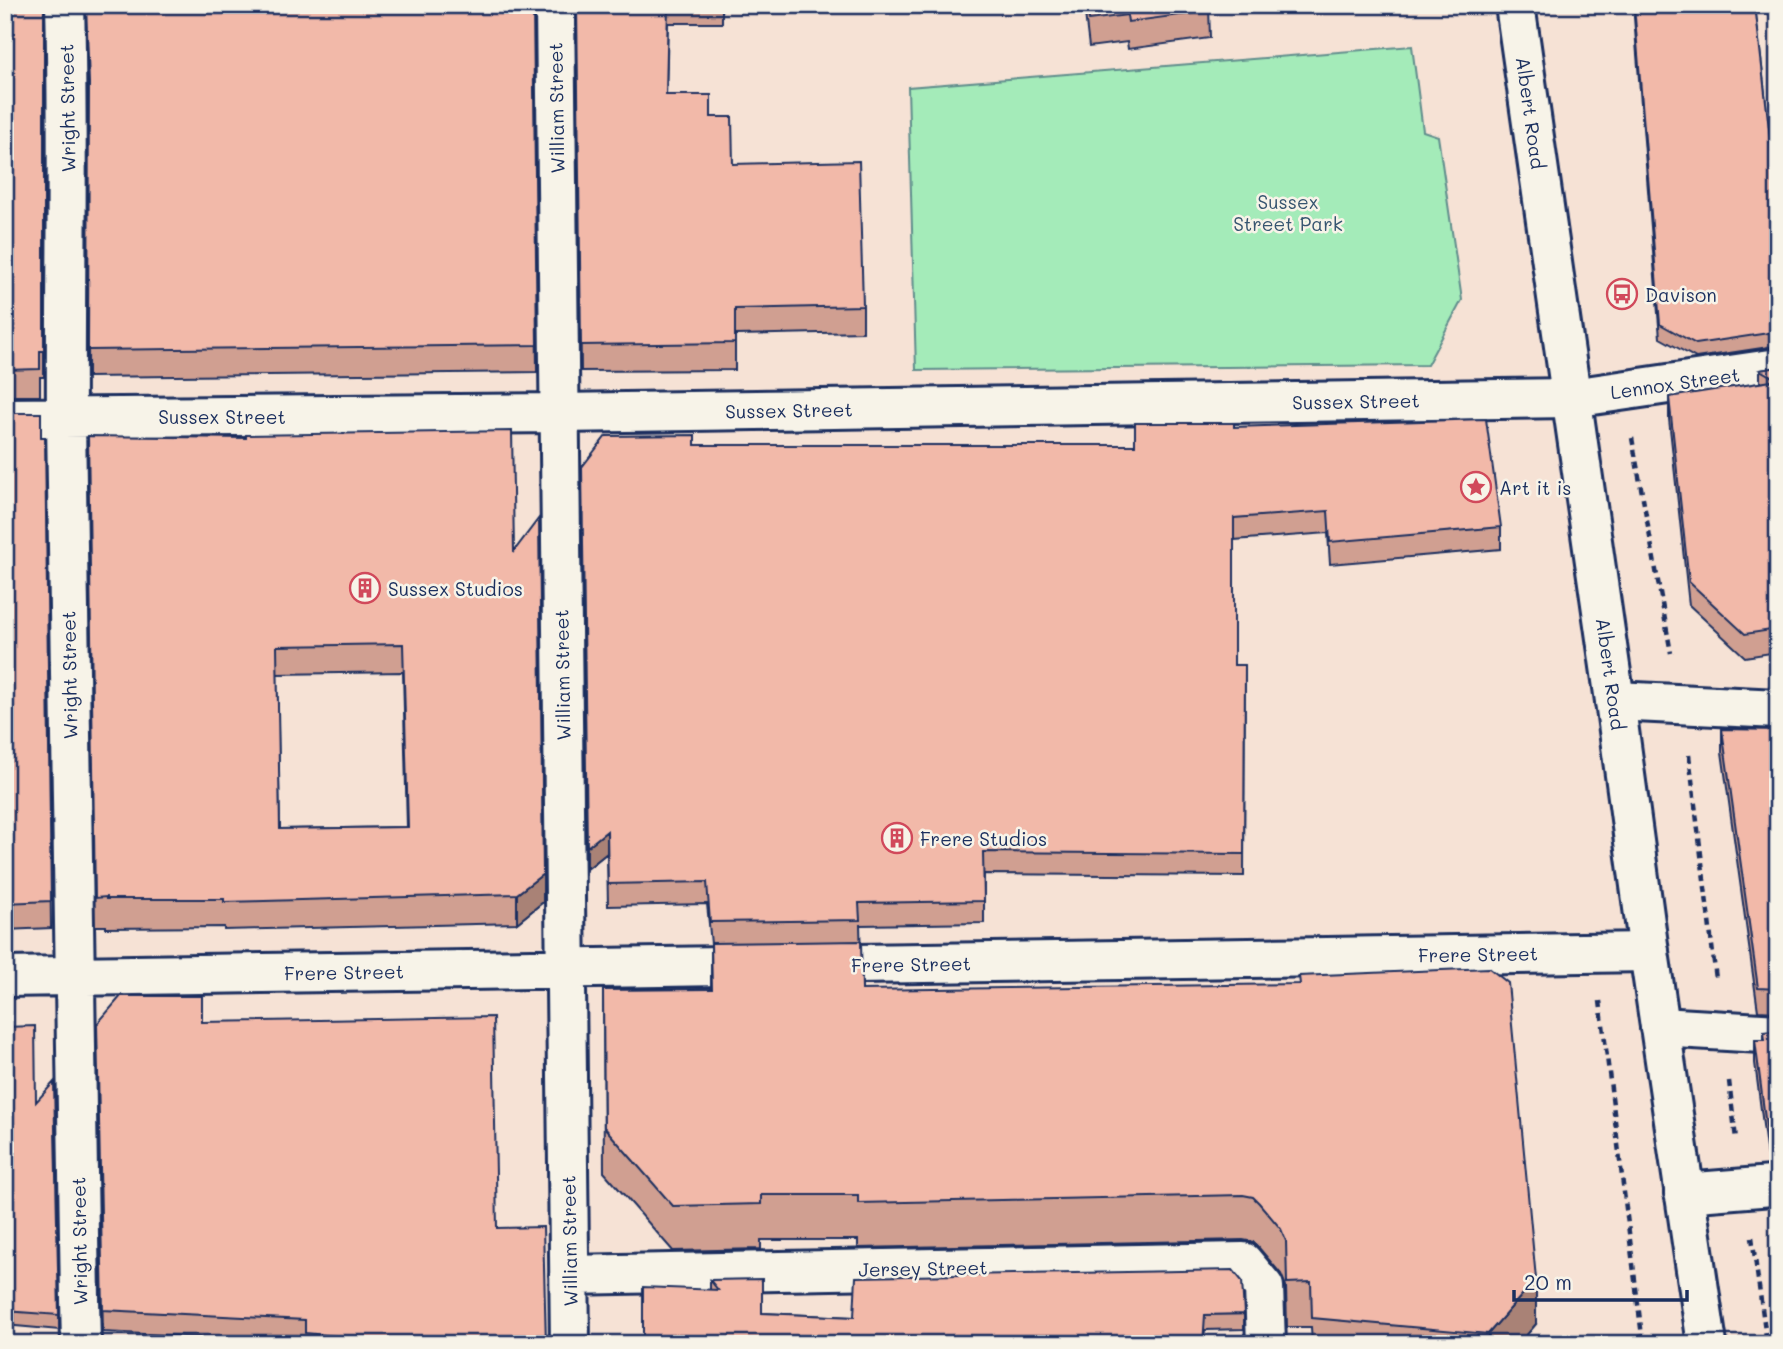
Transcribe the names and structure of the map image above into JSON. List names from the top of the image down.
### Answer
{
  "streets": {
    "street": [
      "Wright Street",
      "William Street",
      "Albert Road",
      "Lennox Street",
      "Sussex Street",
      "Frere Street",
      "Jersey Street"
    ]
  },
  "crossings": [
    ["Wright Street", "Sussex Street"],
    ["Wright Street", "Frere Street"],
    ["William Street", "Sussex Street"],
    ["William Street", "Frere Street"],
    ["William Street", "Jersey Street"],
    ["Albert Road", "Lennox Street"],
    ["Albert Road", "Sussex Street"],
    ["Albert Road", "Frere Street"],
    ["Lennox Street", "Sussex Street"]
  ],
  "parks": ["Sussex Street Park"],
  "places": {
    "bus stop": ["Davison"],
    "place": ["Art it is"],
    "building": ["Sussex Studios", "Frere Studios"]
  },
  "scale_bar": "20 m"
}
